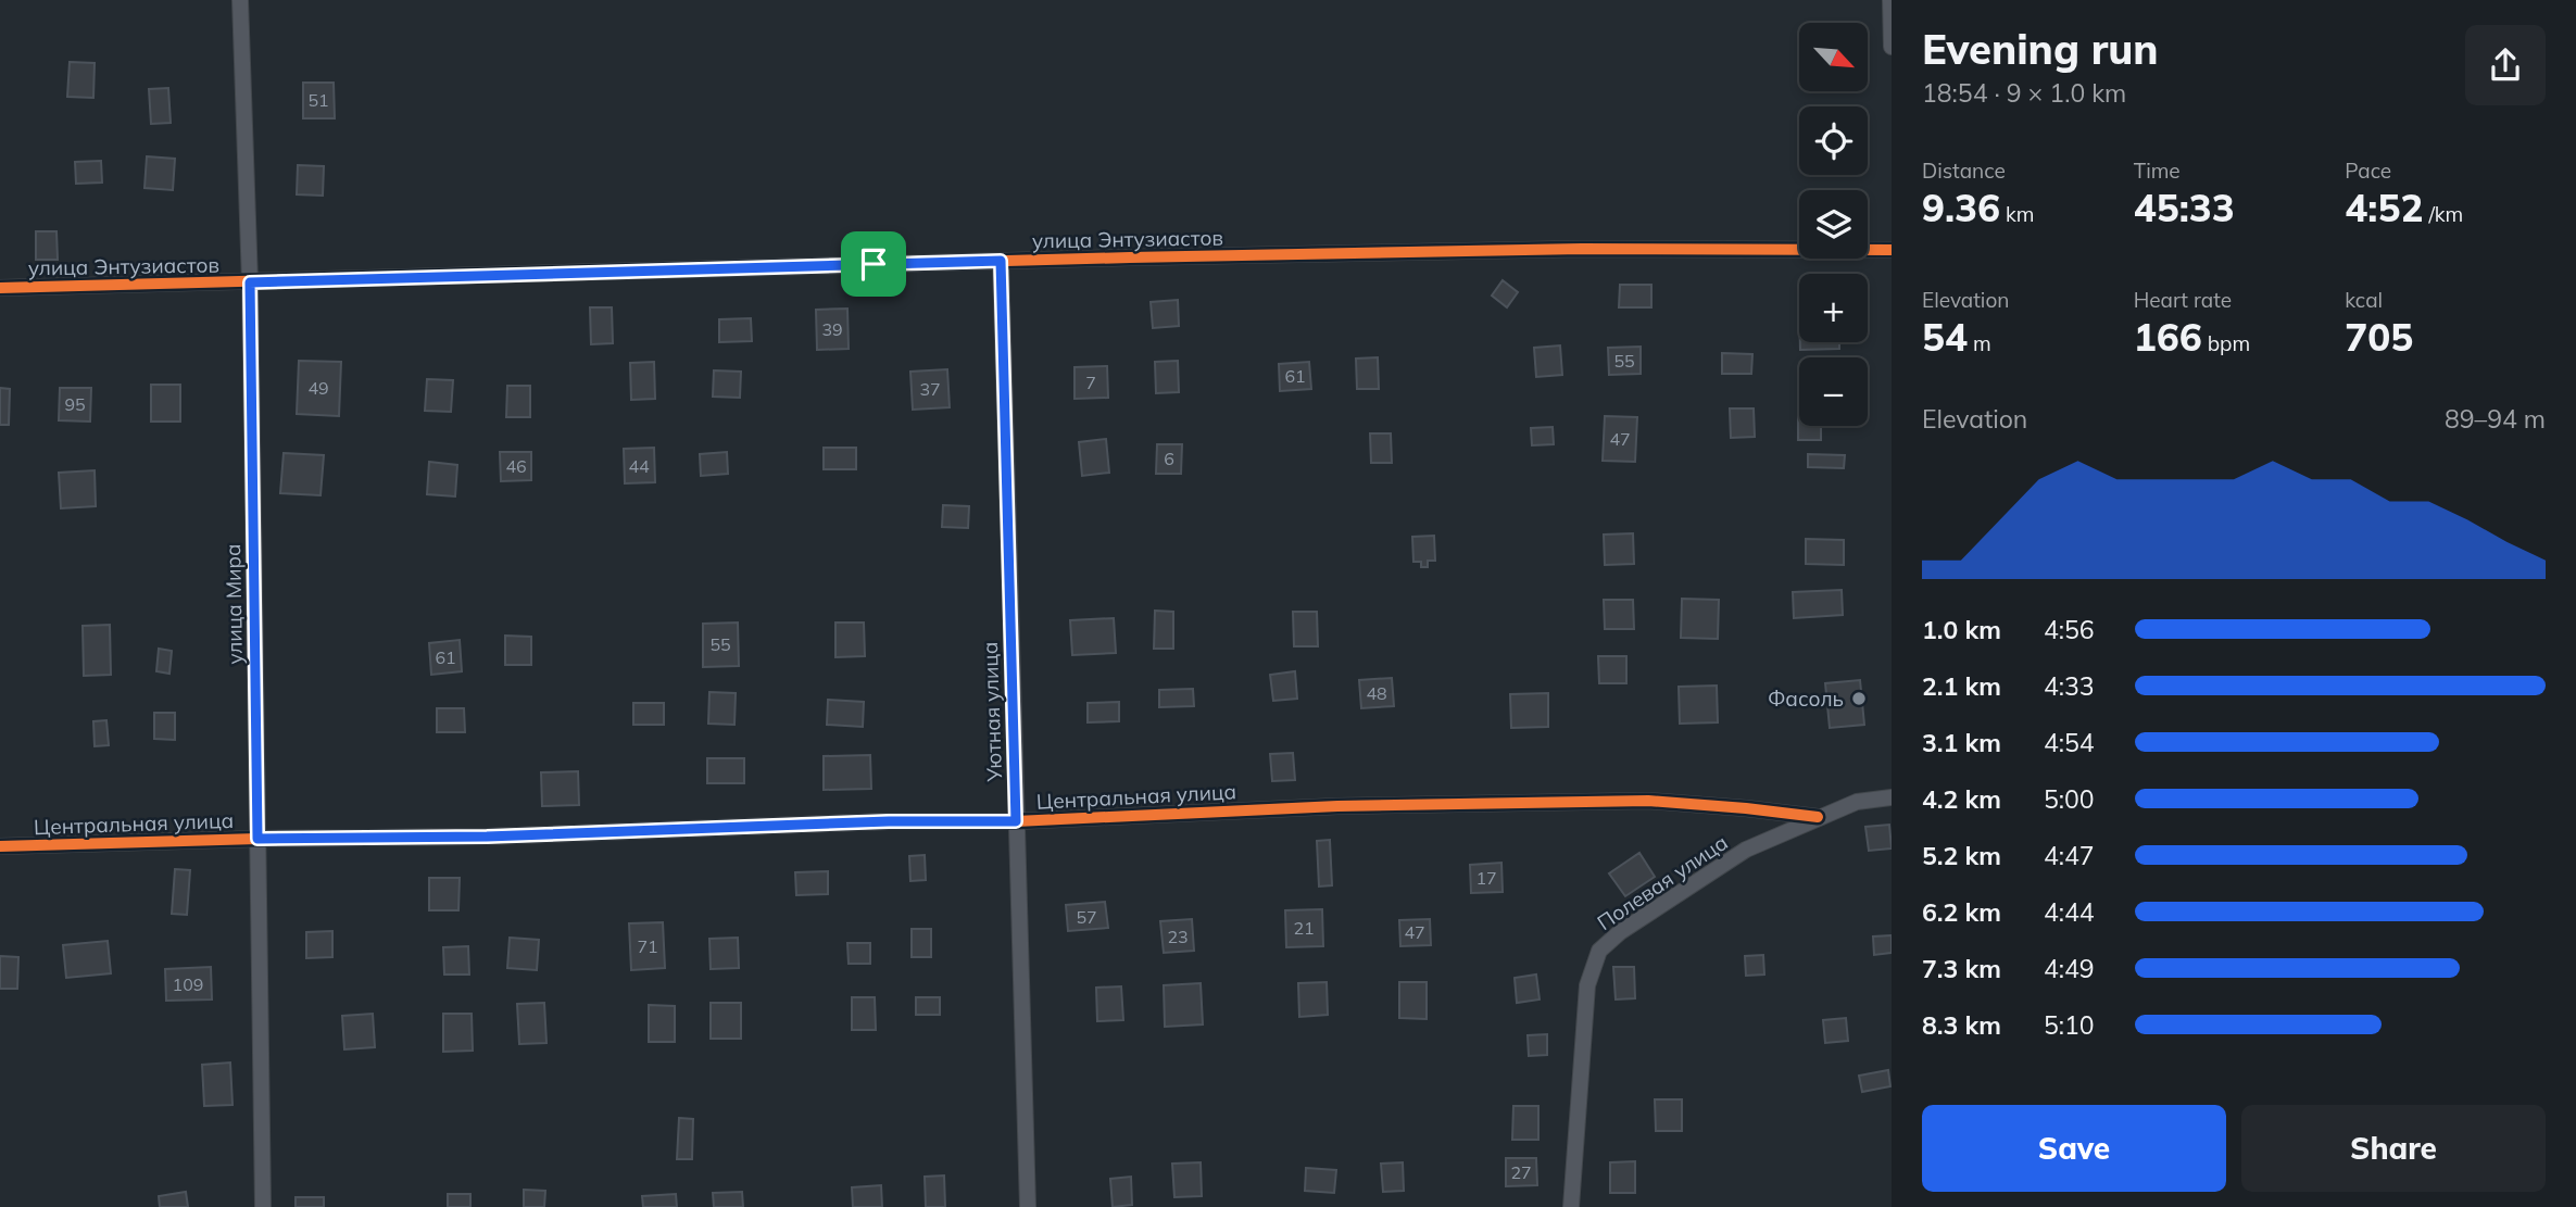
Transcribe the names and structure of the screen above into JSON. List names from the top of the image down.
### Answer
{
  "streets": {
    "street": [
      "улица Энтузиастов",
      "улица Мира",
      "Уютная улица",
      "Центральная улица",
      "Полевая улица"
    ]
  },
  "crossings": [
    ["улица Энтузиастов", "улица Мира"],
    ["улица Энтузиастов", "Уютная улица"],
    ["улица Мира", "Центральная улица"],
    ["Уютная улица", "Центральная улица"],
    ["Центральная улица", "Полевая улица"]
  ],
  "places": ["Фасоль"],
  "house_numbers": [
    "51",
    "39",
    "55",
    "61",
    "7",
    "49",
    "37",
    "95",
    "47",
    "6",
    "46",
    "44",
    "55",
    "61",
    "48",
    "17",
    "57",
    "21",
    "47",
    "23",
    "71",
    "109",
    "27"
  ],
  "north": "bottom right",
  "page": {
    "heading": ["Evening run", "18:54 · 9 × 1.0 km"],
    "map_buttons": ["+", "−"],
    "stats": [
      ["Distance", "9.36 km"],
      ["Time", "45:33"],
      ["Pace", "4:52 /km"],
      ["Elevation", "54 m"],
      ["Heart rate", "166 bpm"],
      ["kcal", "705"]
    ],
    "chart": ["Elevation", "89–94 m"],
    "list": [
      {
        "name": "1.0 km",
        "note": "4:56"
      },
      {
        "name": "2.1 km",
        "note": "4:33"
      },
      {
        "name": "3.1 km",
        "note": "4:54"
      },
      {
        "name": "4.2 km",
        "note": "5:00"
      },
      {
        "name": "5.2 km",
        "note": "4:47"
      },
      {
        "name": "6.2 km",
        "note": "4:44"
      },
      {
        "name": "7.3 km",
        "note": "4:49"
      },
      {
        "name": "8.3 km",
        "note": "5:10"
      }
    ],
    "buttons": ["Save", "Share"]
  }
}
